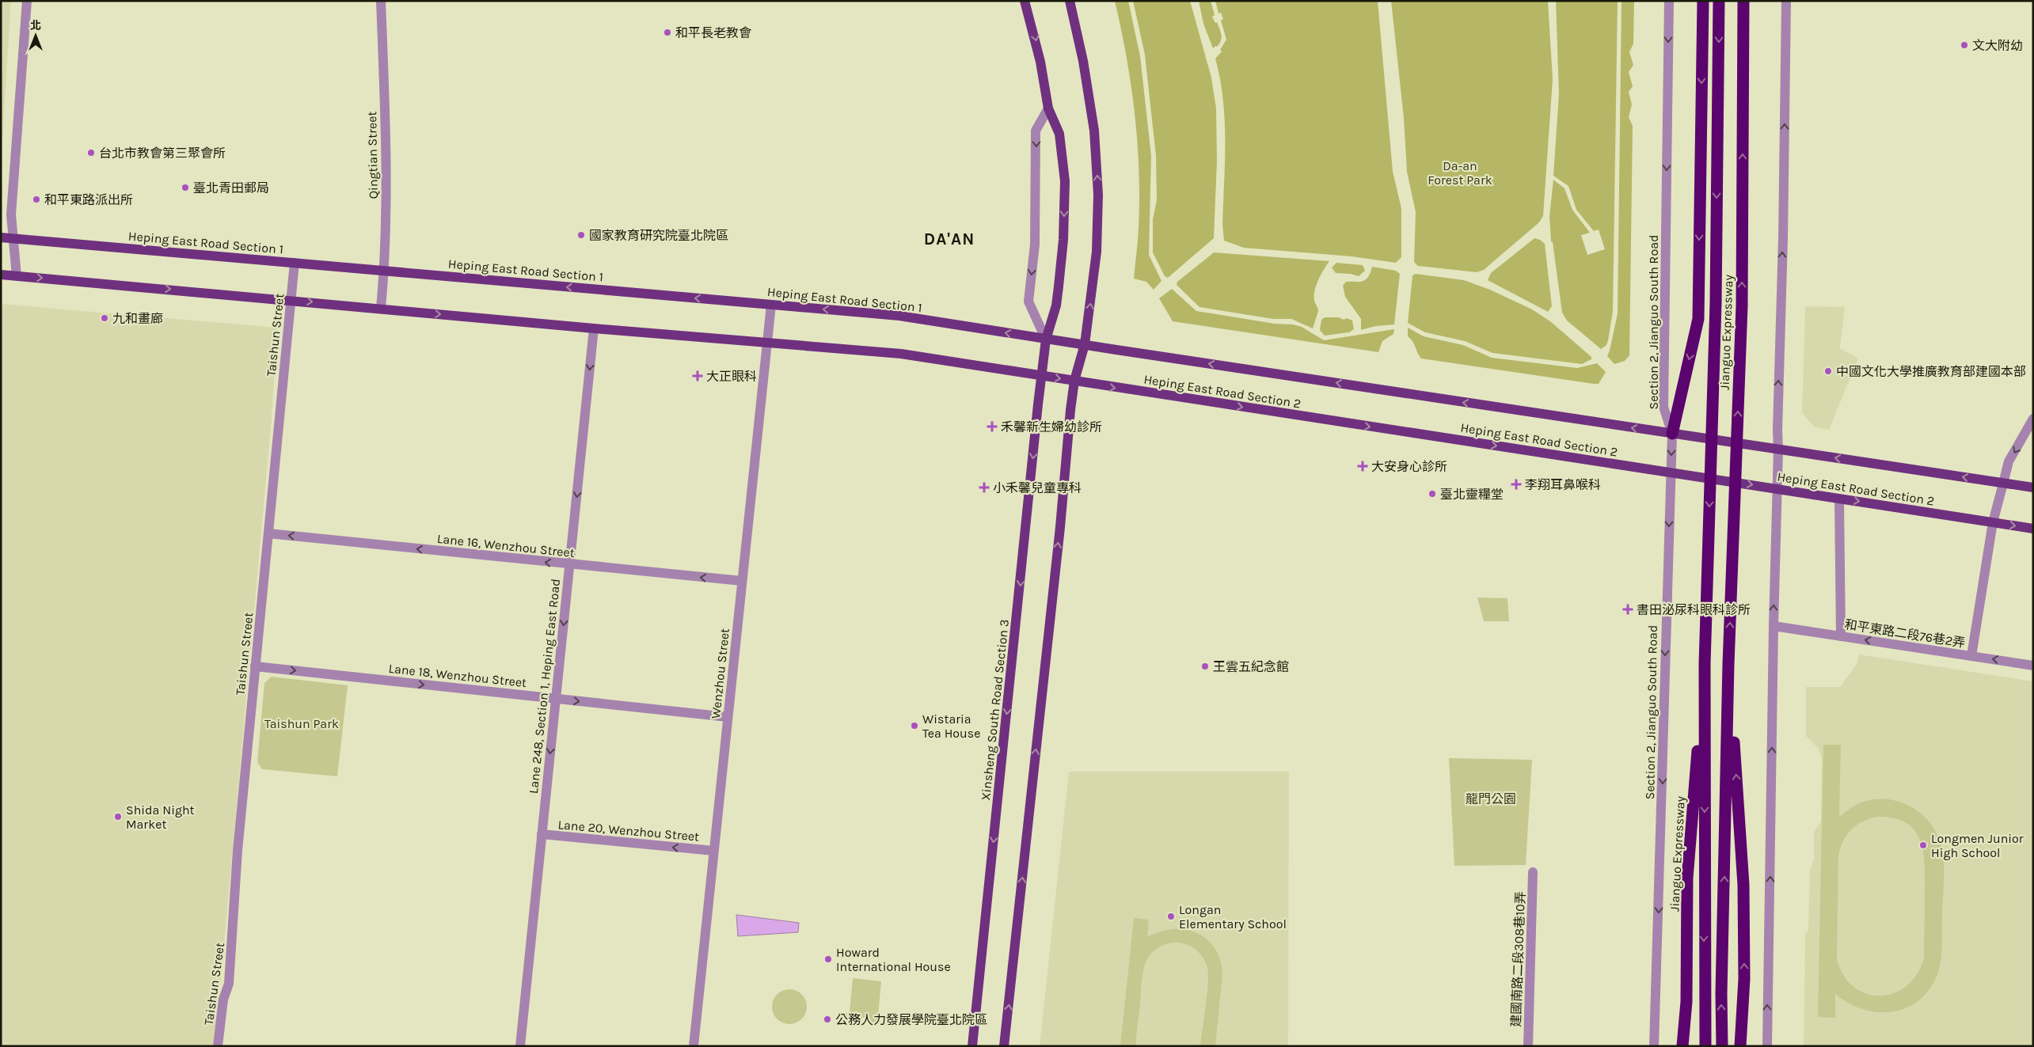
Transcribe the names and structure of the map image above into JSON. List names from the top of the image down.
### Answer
{
  "streets": {
    "highway": ["Jianguo Expressway"],
    "main road": ["Heping East Road Section 1", "Heping East Road Section 2", "Xinsheng South Road Section 3"],
    "street": [
      "Qingtian Street",
      "Section 2, Jianguo South Road",
      "Taishun Street",
      "Lane 16, Wenzhou Street",
      "和平東路二段76巷2弄",
      "Wenzhou Street",
      "Lane 18, Wenzhou Street",
      "Lane 248, Section 1, Heping East Road",
      "Lane 20, Wenzhou Street",
      "建國南路二段308巷10弄"
    ]
  },
  "crossings": [
    ["Qingtian Street", "Heping East Road Section 1"],
    ["Heping East Road Section 1", "Taishun Street"],
    ["Heping East Road Section 1", "Heping East Road Section 2"],
    ["Heping East Road Section 1", "Wenzhou Street"],
    ["Heping East Road Section 1", "Xinsheng South Road Section 3"],
    ["Section 2, Jianguo South Road", "Heping East Road Section 2"],
    ["Taishun Street", "Lane 16, Wenzhou Street"],
    ["Taishun Street", "Lane 18, Wenzhou Street"],
    ["Heping East Road Section 2", "Xinsheng South Road Section 3"],
    ["Lane 16, Wenzhou Street", "Wenzhou Street"],
    ["Lane 16, Wenzhou Street", "Lane 248, Section 1, Heping East Road"],
    ["Wenzhou Street", "Lane 18, Wenzhou Street"],
    ["Wenzhou Street", "Lane 20, Wenzhou Street"],
    ["Lane 18, Wenzhou Street", "Lane 248, Section 1, Heping East Road"],
    ["Lane 248, Section 1, Heping East Road", "Lane 20, Wenzhou Street"]
  ],
  "one_way": [
    "Section 2, Jianguo South Road",
    "Lane 16, Wenzhou Street",
    "和平東路二段76巷2弄",
    "Lane 18, Wenzhou Street",
    "Lane 248, Section 1, Heping East Road",
    "Lane 20, Wenzhou Street"
  ],
  "districts": ["DA'AN"],
  "parks": ["Da-an Forest Park", "Taishun Park", "龍門公園"],
  "places": {
    "other": [
      "和平長老教會",
      "文大附幼",
      "台北市教會第三聚會所",
      "臺北青田郵局",
      "和平東路派出所",
      "國家教育研究院臺北院區",
      "九和畫廊",
      "中國文化大學推廣教育部建國本部",
      "臺北靈糧堂",
      "王雲五紀念館",
      "Wistaria Tea House",
      "Shida Night Market",
      "Longmen Junior High School",
      "Longan Elementary School",
      "Howard International House",
      "公務人力發展學院臺北院區"
    ],
    "health": [
      "大正眼科",
      "禾馨新生婦幼診所",
      "大安身心診所",
      "李翔耳鼻喉科",
      "小禾馨兒童專科",
      "書田泌尿科眼科診所"
    ]
  },
  "north": "top"
}
